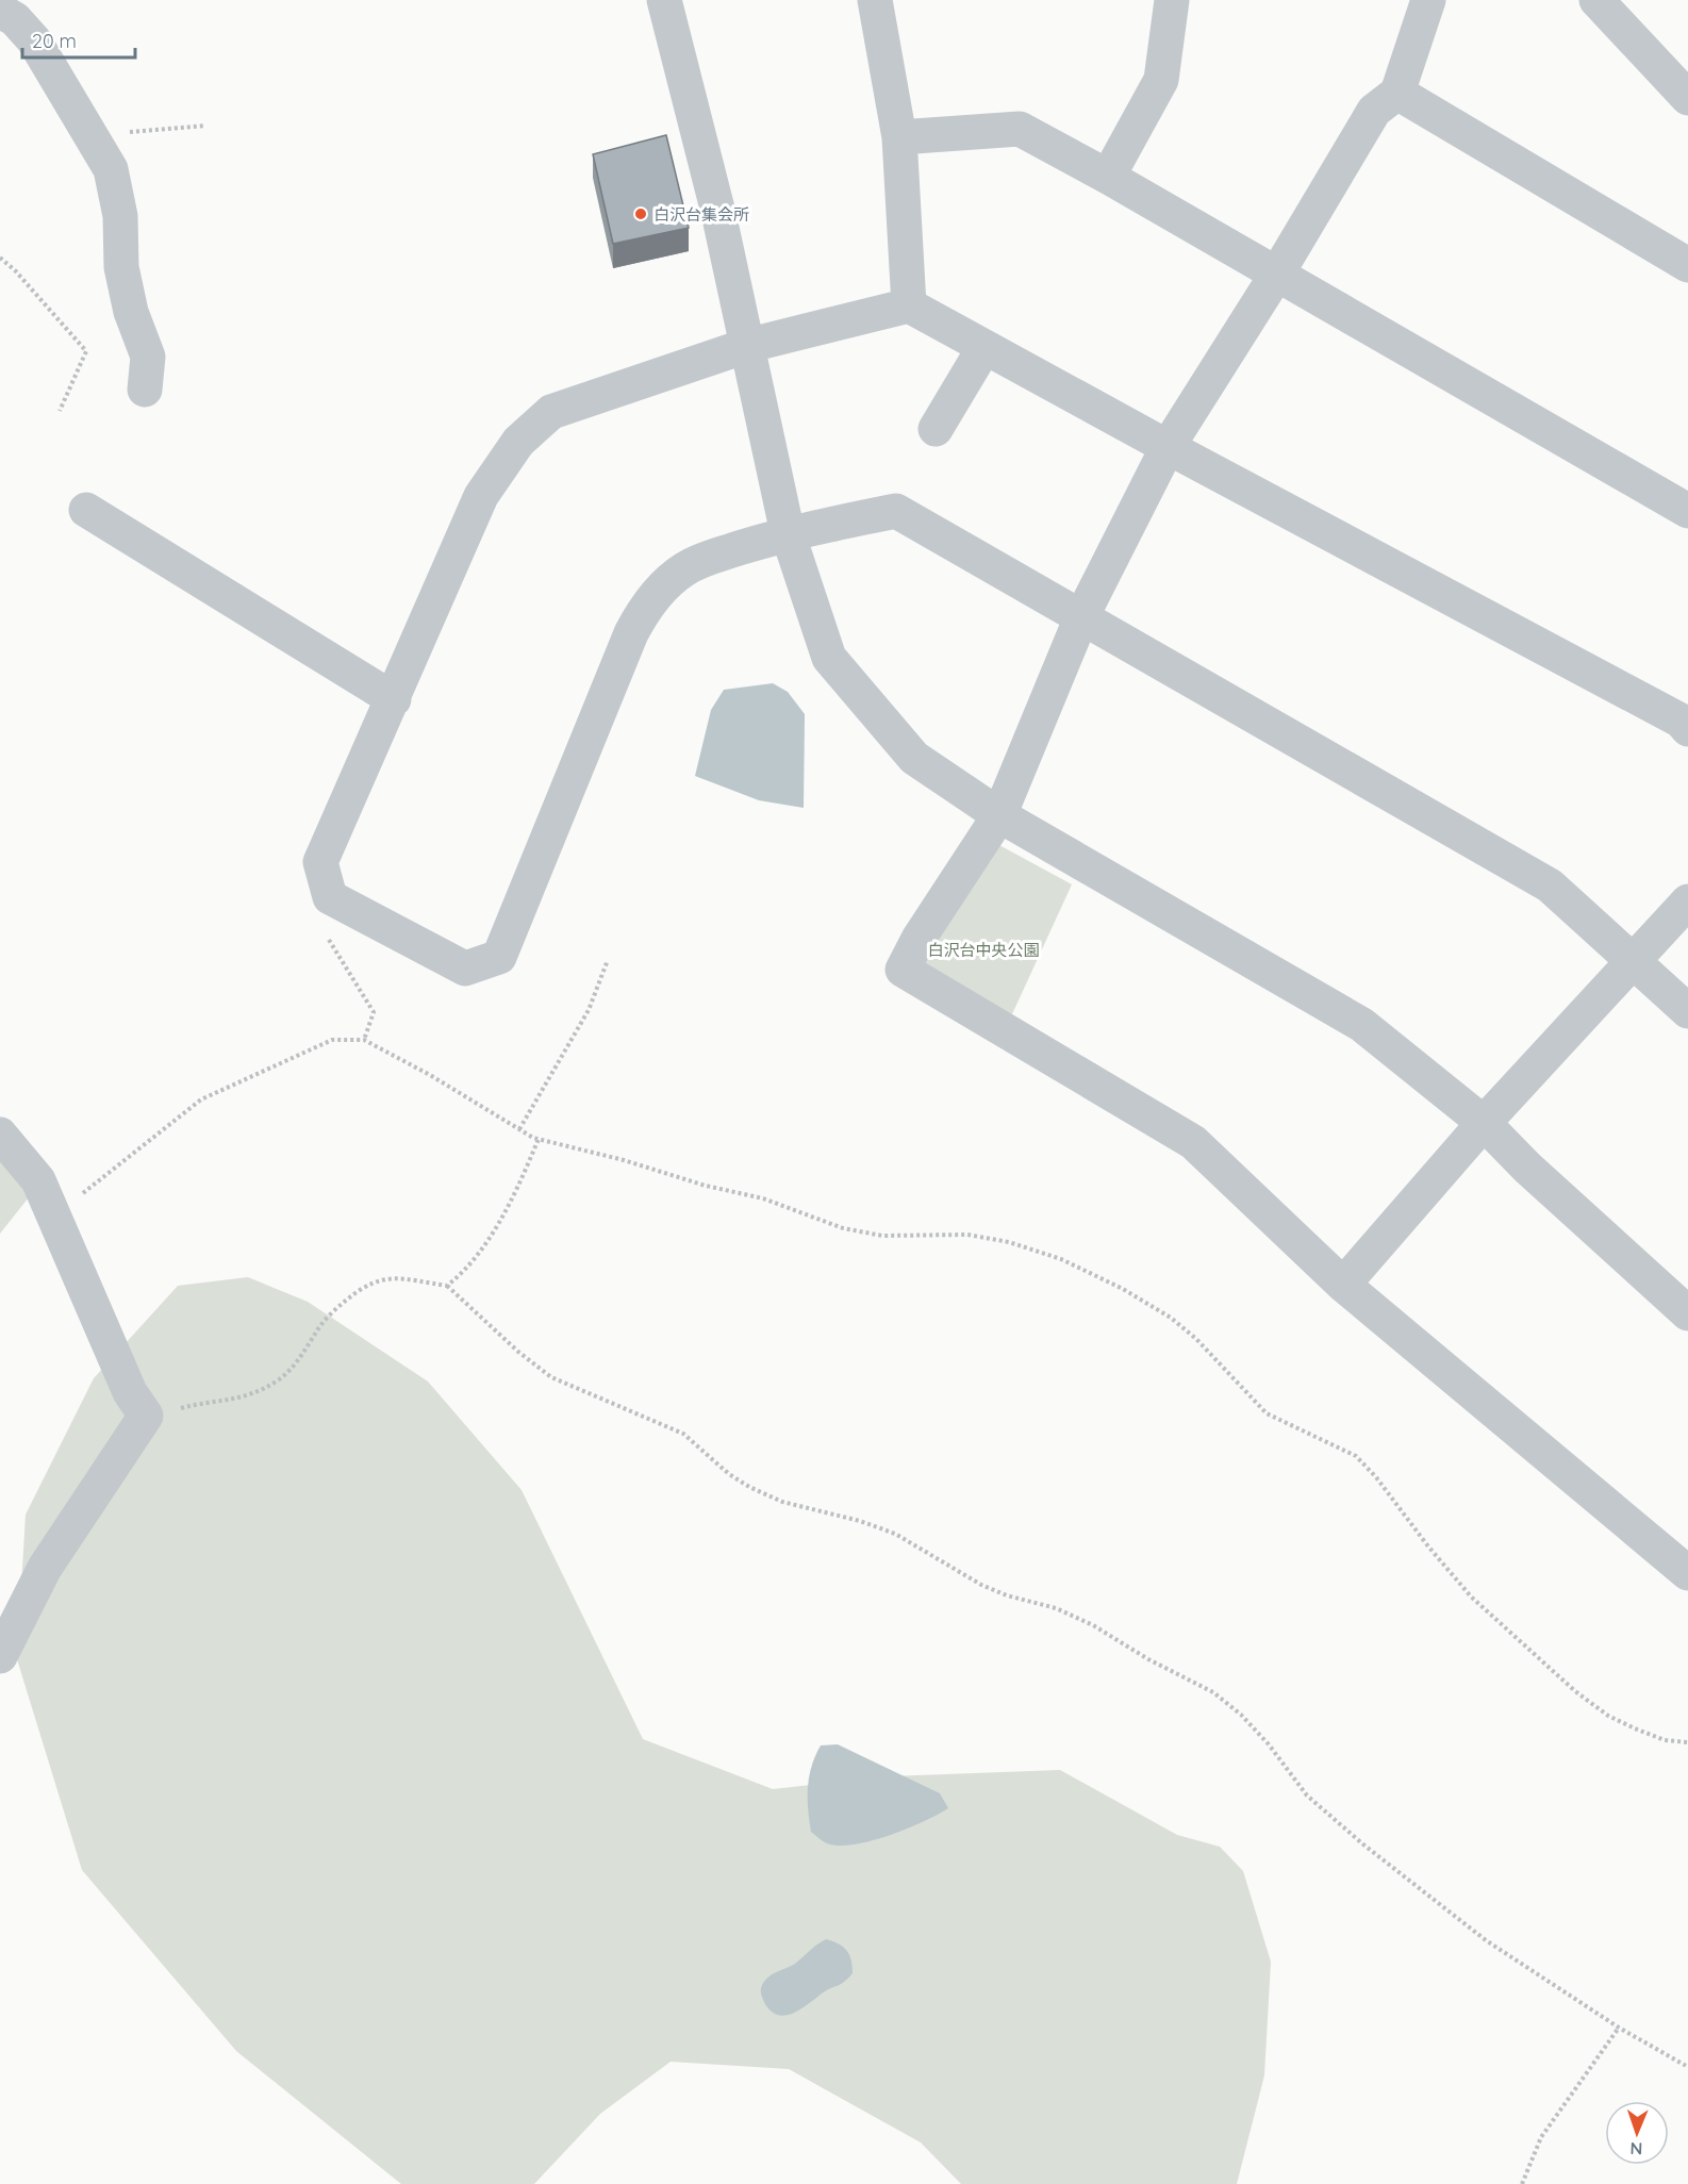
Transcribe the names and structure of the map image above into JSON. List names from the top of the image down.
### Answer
{
  "parks": ["白沢台中央公園"],
  "places": ["白沢台集会所"],
  "scale_bar": "20 m",
  "north": "bottom"
}
